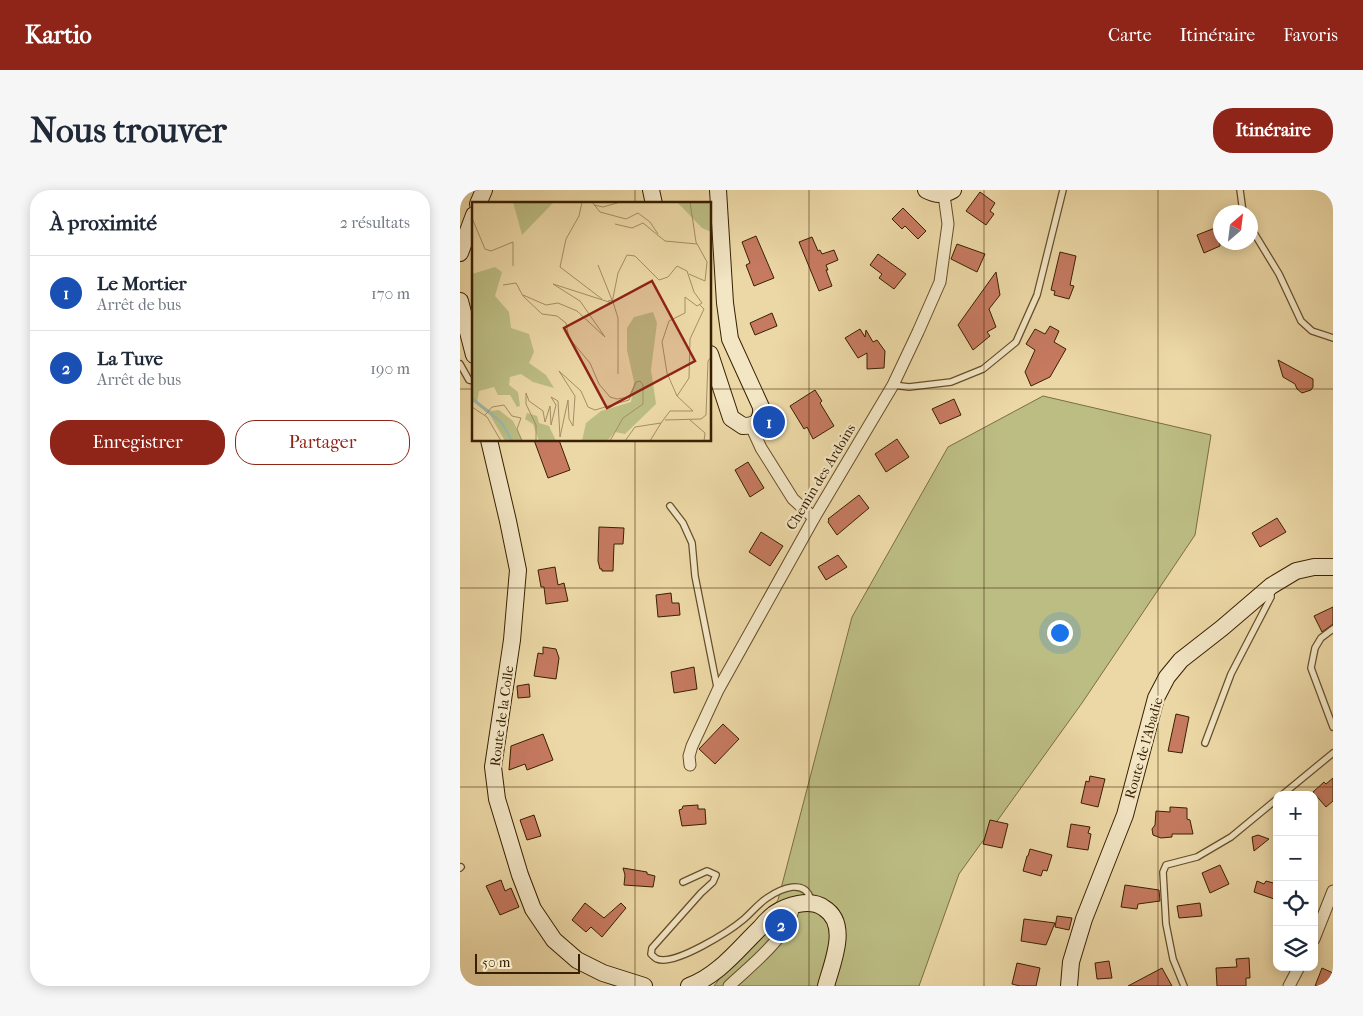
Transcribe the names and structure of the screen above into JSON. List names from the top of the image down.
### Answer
{
  "streets": {
    "street": ["Chemin des Ardoins", "Route de la Colle", "Route de l'Abadie"]
  },
  "scale_bar": "50 m",
  "north": "top right",
  "page": {
    "header": "Kartio",
    "nav": ["Carte", "Itinéraire", "Favoris"],
    "buttons": [
      "Itinéraire",
      ["Enregistrer", "Partager"]
    ],
    "title": "Nous trouver",
    "heading": ["À proximité", "2 résultats"],
    "list": [
      {
        "mark": "1",
        "name": "Le Mortier",
        "note": "Arrêt de bus",
        "value": "170 m"
      },
      {
        "mark": "2",
        "name": "La Tuve",
        "note": "Arrêt de bus",
        "value": "190 m"
      }
    ],
    "pins": ["1", "2"],
    "map_buttons": ["+", "−"],
    "scale": "50 m"
  }
}
